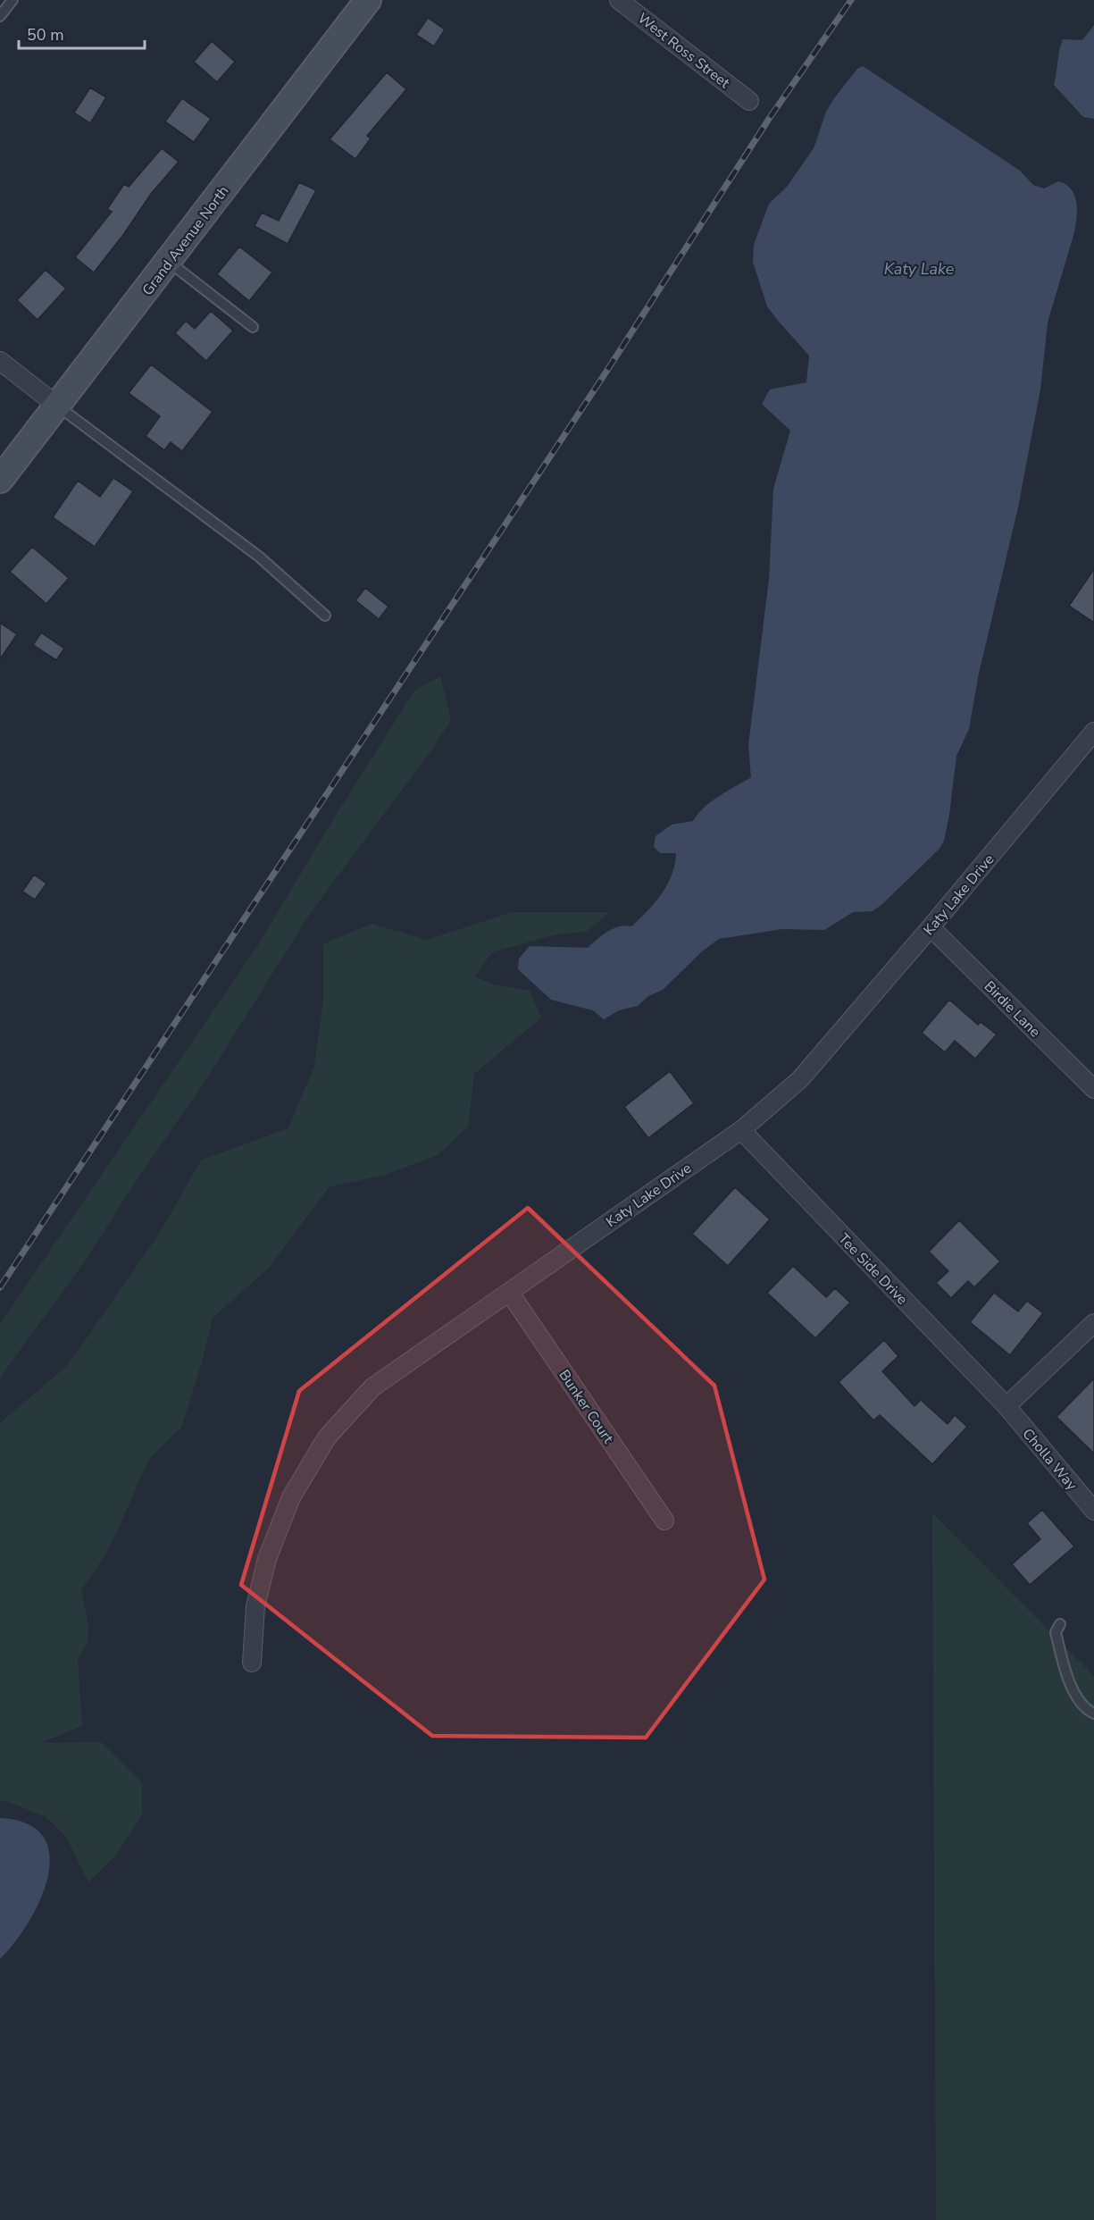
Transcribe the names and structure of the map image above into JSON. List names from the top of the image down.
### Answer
{
  "streets": {
    "main road": ["Grand Avenue North"],
    "street": [
      "West Ross Street",
      "Katy Lake Drive",
      "Birdie Lane",
      "Tee Side Drive",
      "Bunker Court",
      "Cholla Way"
    ]
  },
  "crossings": [
    ["Katy Lake Drive", "Birdie Lane"],
    ["Katy Lake Drive", "Tee Side Drive"],
    ["Katy Lake Drive", "Bunker Court"],
    ["Tee Side Drive", "Cholla Way"]
  ],
  "water": ["Katy Lake"],
  "scale_bar": "50 m"
}
